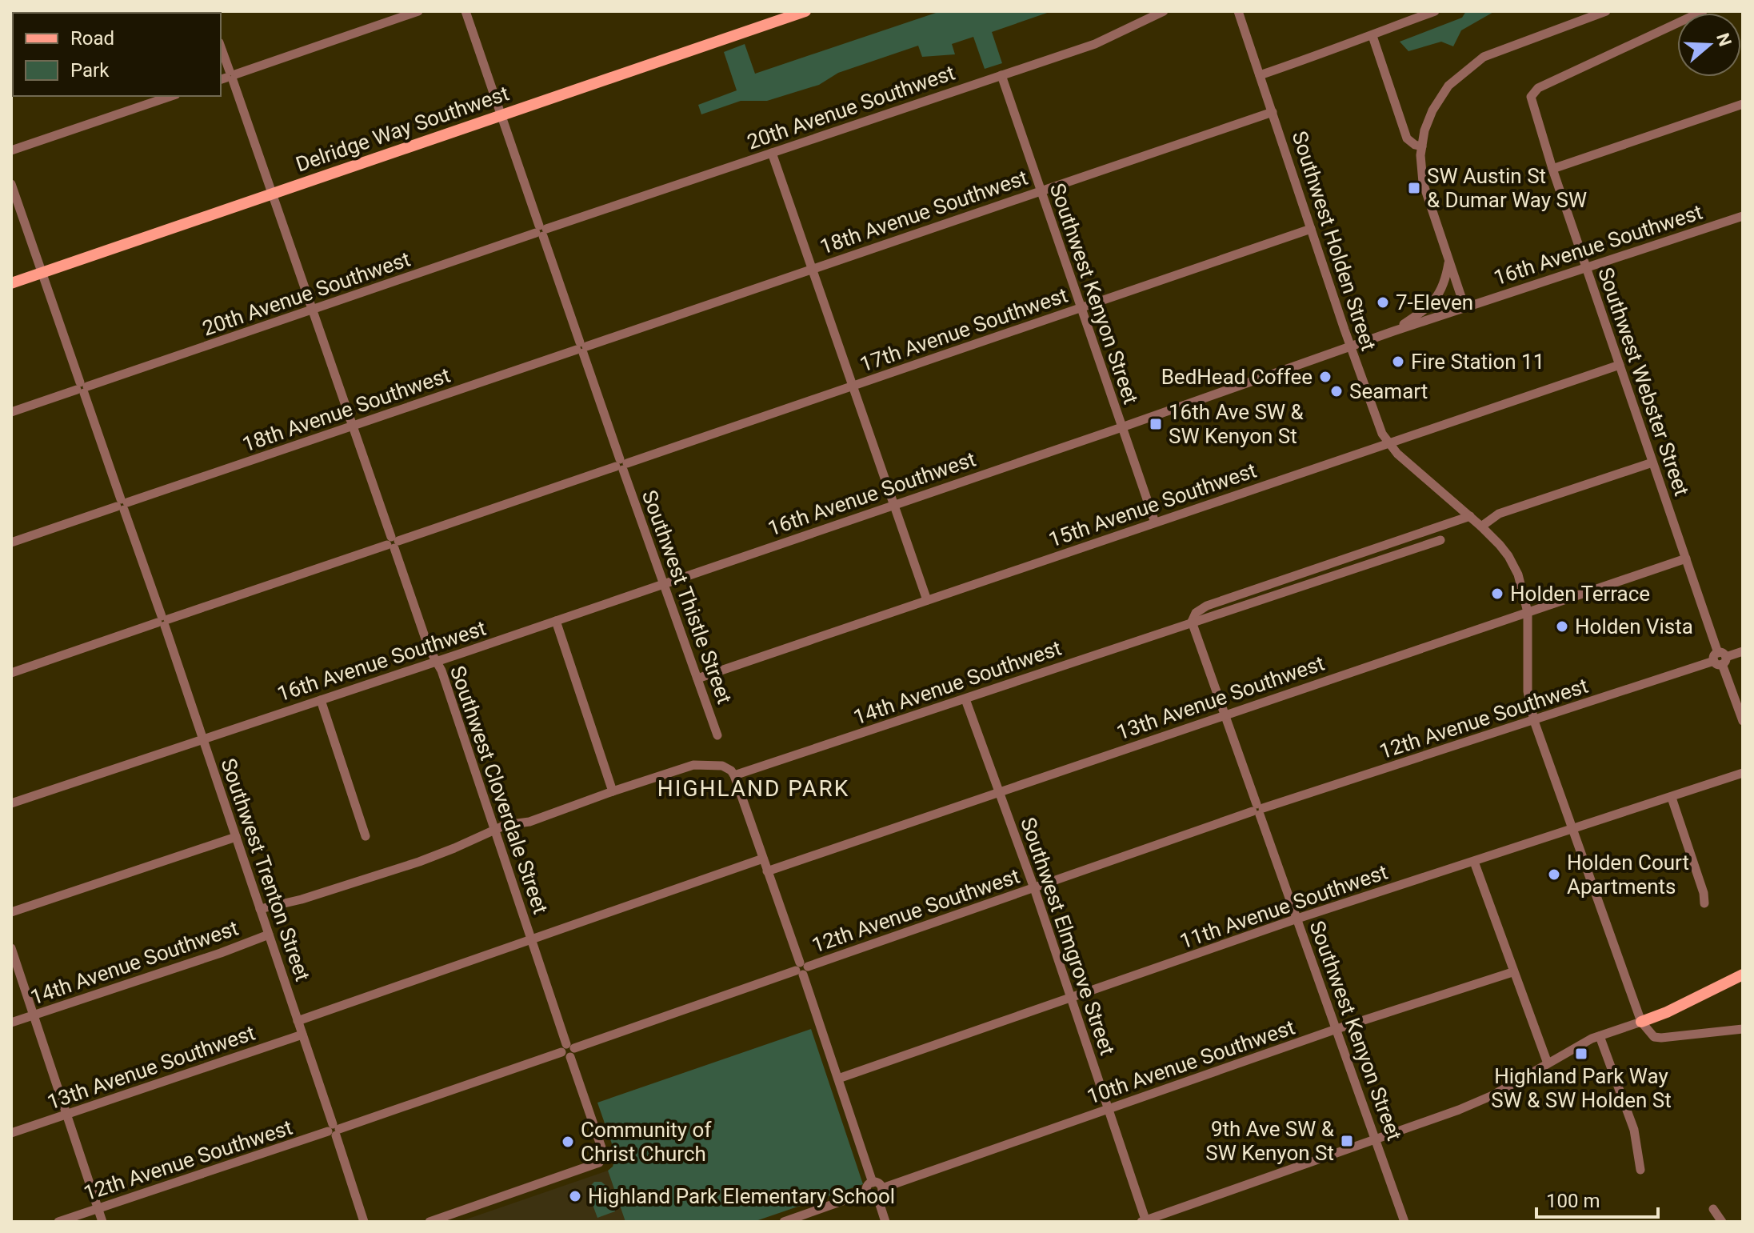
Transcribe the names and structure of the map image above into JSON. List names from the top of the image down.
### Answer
{
  "streets": {
    "main road": ["Delridge Way Southwest"],
    "street": [
      "20th Avenue Southwest",
      "18th Avenue Southwest",
      "Southwest Holden Street",
      "16th Avenue Southwest",
      "Southwest Kenyon Street",
      "17th Avenue Southwest",
      "Southwest Webster Street",
      "15th Avenue Southwest",
      "Southwest Thistle Street",
      "14th Avenue Southwest",
      "13th Avenue Southwest",
      "12th Avenue Southwest",
      "Southwest Cloverdale Street",
      "Southwest Trenton Street",
      "11th Avenue Southwest",
      "Southwest Elmgrove Street",
      "10th Avenue Southwest"
    ]
  },
  "crossings": [
    ["20th Avenue Southwest", "Southwest Kenyon Street"],
    ["20th Avenue Southwest", "Southwest Thistle Street"],
    ["20th Avenue Southwest", "Southwest Cloverdale Street"],
    ["20th Avenue Southwest", "Southwest Trenton Street"],
    ["Delridge Way Southwest", "Southwest Thistle Street"],
    ["Delridge Way Southwest", "Southwest Cloverdale Street"],
    ["Delridge Way Southwest", "Southwest Trenton Street"],
    ["18th Avenue Southwest", "Southwest Holden Street"],
    ["18th Avenue Southwest", "Southwest Kenyon Street"],
    ["18th Avenue Southwest", "Southwest Thistle Street"],
    ["18th Avenue Southwest", "Southwest Cloverdale Street"],
    ["18th Avenue Southwest", "Southwest Trenton Street"],
    ["Southwest Holden Street", "16th Avenue Southwest"],
    ["Southwest Holden Street", "17th Avenue Southwest"],
    ["Southwest Holden Street", "15th Avenue Southwest"],
    ["Southwest Holden Street", "14th Avenue Southwest"],
    ["Southwest Holden Street", "13th Avenue Southwest"],
    ["Southwest Holden Street", "12th Avenue Southwest"],
    ["Southwest Holden Street", "11th Avenue Southwest"],
    ["16th Avenue Southwest", "Southwest Kenyon Street"],
    ["16th Avenue Southwest", "Southwest Webster Street"],
    ["16th Avenue Southwest", "Southwest Thistle Street"],
    ["16th Avenue Southwest", "Southwest Cloverdale Street"],
    ["16th Avenue Southwest", "Southwest Trenton Street"],
    ["Southwest Kenyon Street", "17th Avenue Southwest"],
    ["Southwest Kenyon Street", "15th Avenue Southwest"],
    ["Southwest Kenyon Street", "14th Avenue Southwest"],
    ["Southwest Kenyon Street", "13th Avenue Southwest"],
    ["Southwest Kenyon Street", "12th Avenue Southwest"],
    ["Southwest Kenyon Street", "11th Avenue Southwest"],
    ["Southwest Kenyon Street", "10th Avenue Southwest"],
    ["17th Avenue Southwest", "Southwest Thistle Street"],
    ["17th Avenue Southwest", "Southwest Cloverdale Street"],
    ["17th Avenue Southwest", "Southwest Trenton Street"],
    ["Southwest Webster Street", "15th Avenue Southwest"],
    ["Southwest Webster Street", "13th Avenue Southwest"],
    ["Southwest Webster Street", "12th Avenue Southwest"],
    ["15th Avenue Southwest", "Southwest Thistle Street"],
    ["14th Avenue Southwest", "Southwest Cloverdale Street"],
    ["14th Avenue Southwest", "Southwest Trenton Street"],
    ["14th Avenue Southwest", "Southwest Elmgrove Street"],
    ["13th Avenue Southwest", "Southwest Trenton Street"],
    ["13th Avenue Southwest", "Southwest Elmgrove Street"],
    ["12th Avenue Southwest", "Southwest Cloverdale Street"],
    ["12th Avenue Southwest", "Southwest Trenton Street"],
    ["12th Avenue Southwest", "Southwest Elmgrove Street"],
    ["11th Avenue Southwest", "Southwest Elmgrove Street"],
    ["Southwest Elmgrove Street", "10th Avenue Southwest"]
  ],
  "districts": ["HIGHLAND PARK"],
  "places": {
    "transit": [
      "SW Austin St & Dumar Way SW",
      "16th Ave SW & SW Kenyon St",
      "Highland Park Way SW & SW Holden St",
      "9th Ave SW & SW Kenyon St"
    ],
    "other": [
      "7-Eleven",
      "Fire Station 11",
      "BedHead Coffee",
      "Seamart",
      "Holden Terrace",
      "Holden Vista",
      "Holden Court Apartments",
      "Community of Christ Church",
      "Highland Park Elementary School"
    ]
  },
  "legend": ["Road", "Park"],
  "scale_bar": "100 m",
  "north": "right"
}
